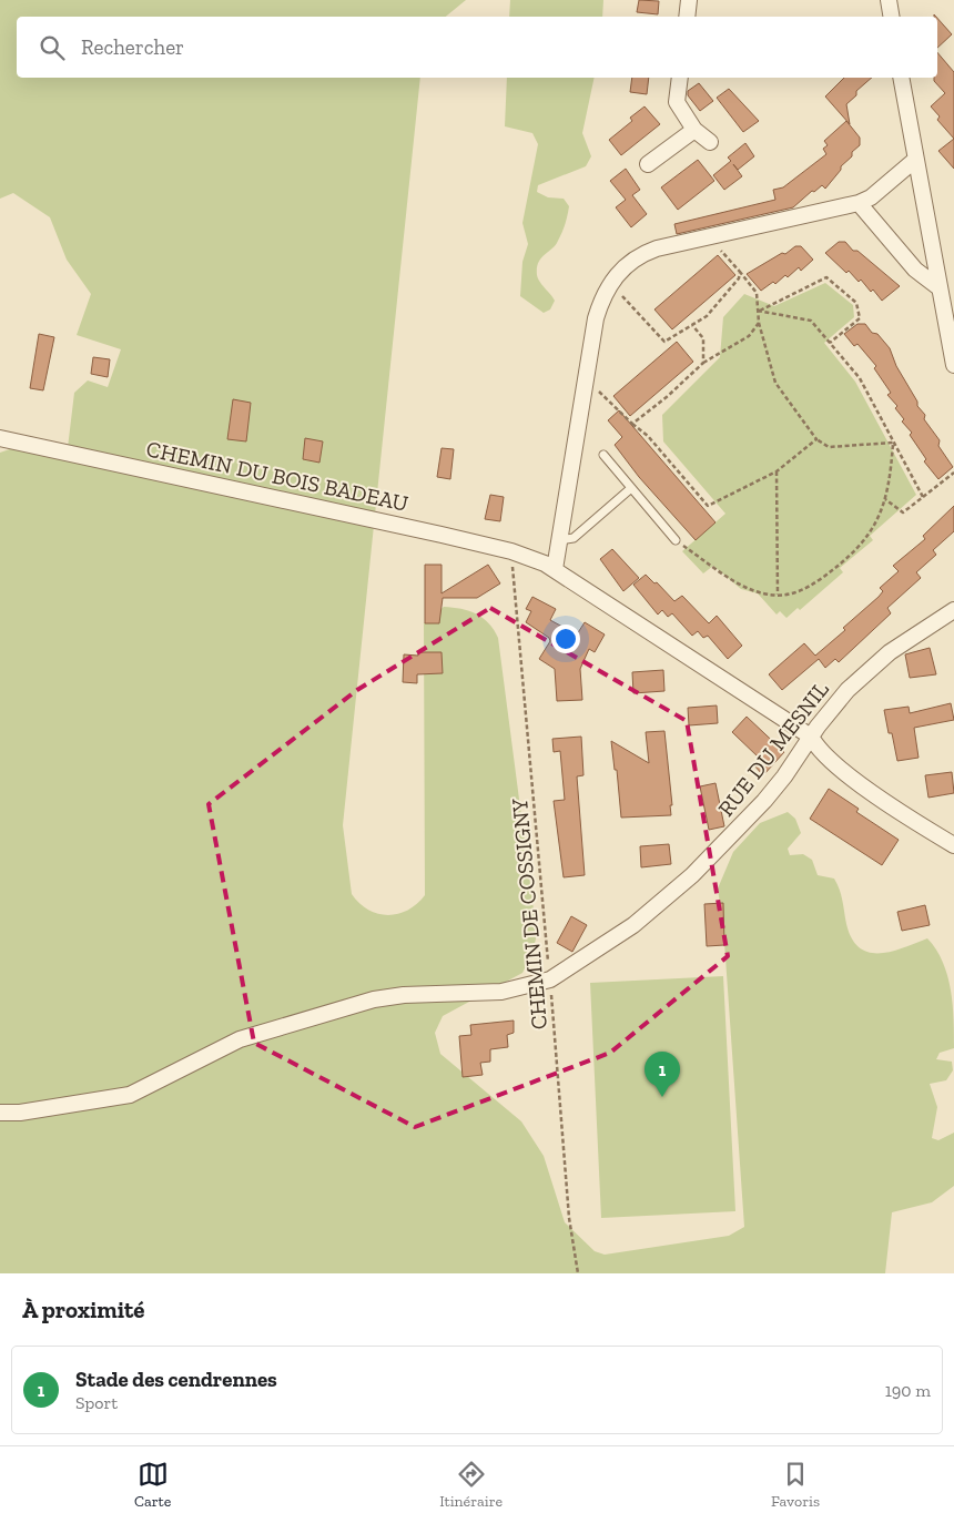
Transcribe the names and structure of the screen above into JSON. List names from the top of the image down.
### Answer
{
  "streets": {
    "street": ["CHEMIN DU BOIS BADEAU", "RUE DU MESNIL"],
    "path": ["CHEMIN DE COSSIGNY"]
  },
  "crossings": [
    ["CHEMIN DU BOIS BADEAU", "RUE DU MESNIL"],
    ["CHEMIN DU BOIS BADEAU", "CHEMIN DE COSSIGNY"],
    ["RUE DU MESNIL", "CHEMIN DE COSSIGNY"]
  ],
  "page": {
    "search": "Rechercher",
    "pins": "1",
    "heading": "À proximité",
    "list": [
      {
        "mark": "1",
        "name": "Stade des cendrennes",
        "note": "Sport",
        "value": "190 m"
      }
    ],
    "nav": ["Carte", "Itinéraire", "Favoris"]
  }
}
